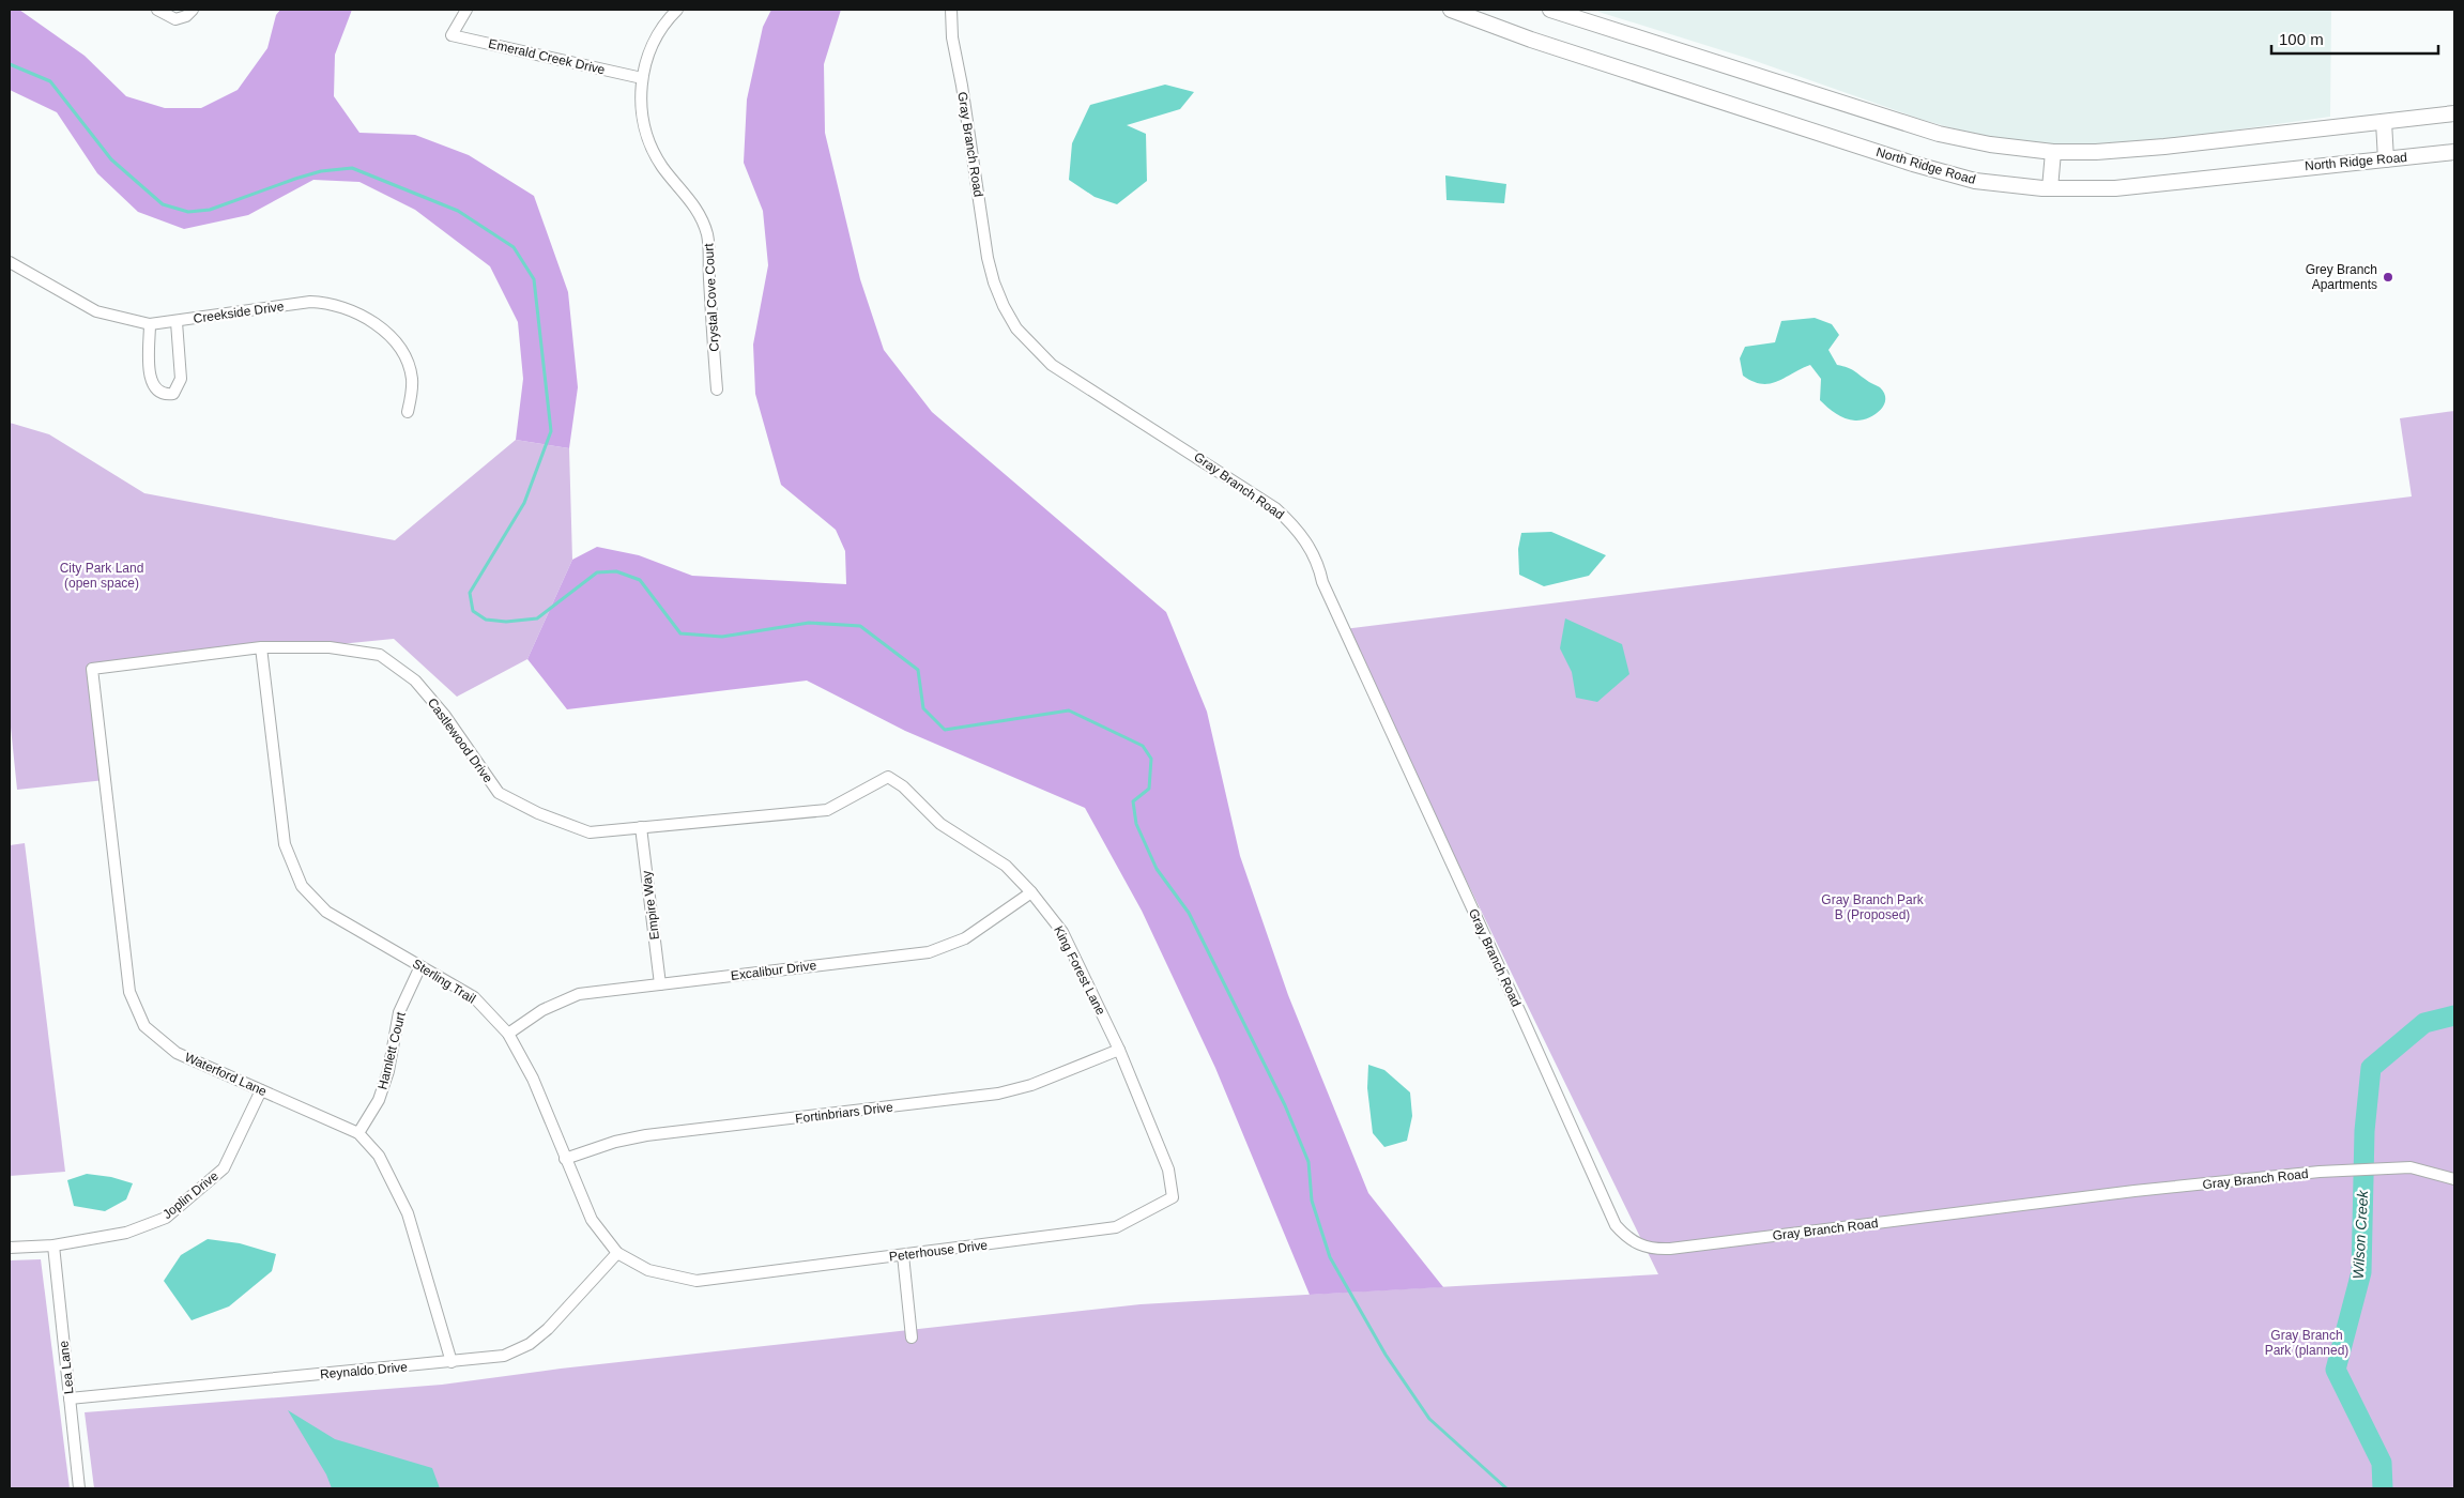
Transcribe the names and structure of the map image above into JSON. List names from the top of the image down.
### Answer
{
  "streets": {
    "main road": ["North Ridge Road"],
    "street": [
      "Emerald Creek Drive",
      "Gray Branch Road",
      "Crystal Cove Court",
      "Creekside Drive",
      "Castlewood Drive",
      "Empire Way",
      "Excalibur Drive",
      "King Forest Lane",
      "Sterling Trail",
      "Hamlett Court",
      "Waterford Lane",
      "Fortinbriars Drive",
      "Joplin Drive",
      "Peterhouse Drive",
      "Lea Lane",
      "Reynaldo Drive"
    ]
  },
  "crossings": [
    ["Emerald Creek Drive", "Crystal Cove Court"],
    ["Castlewood Drive", "Empire Way"],
    ["Castlewood Drive", "King Forest Lane"],
    ["Castlewood Drive", "Sterling Trail"],
    ["Castlewood Drive", "Waterford Lane"],
    ["Empire Way", "Excalibur Drive"],
    ["Excalibur Drive", "King Forest Lane"],
    ["Excalibur Drive", "Sterling Trail"],
    ["King Forest Lane", "Fortinbriars Drive"],
    ["King Forest Lane", "Peterhouse Drive"],
    ["Sterling Trail", "Hamlett Court"],
    ["Sterling Trail", "Fortinbriars Drive"],
    ["Sterling Trail", "Peterhouse Drive"],
    ["Sterling Trail", "Reynaldo Drive"],
    ["Hamlett Court", "Waterford Lane"],
    ["Waterford Lane", "Joplin Drive"],
    ["Waterford Lane", "Reynaldo Drive"],
    ["Joplin Drive", "Lea Lane"],
    ["Lea Lane", "Reynaldo Drive"]
  ],
  "water": ["Wilson Creek"],
  "parks": ["City Park Land (open space)", "Gray Branch Park B (Proposed)", "Gray Branch Park (planned)"],
  "places": ["Grey Branch Apartments"],
  "scale_bar": "100 m"
}
